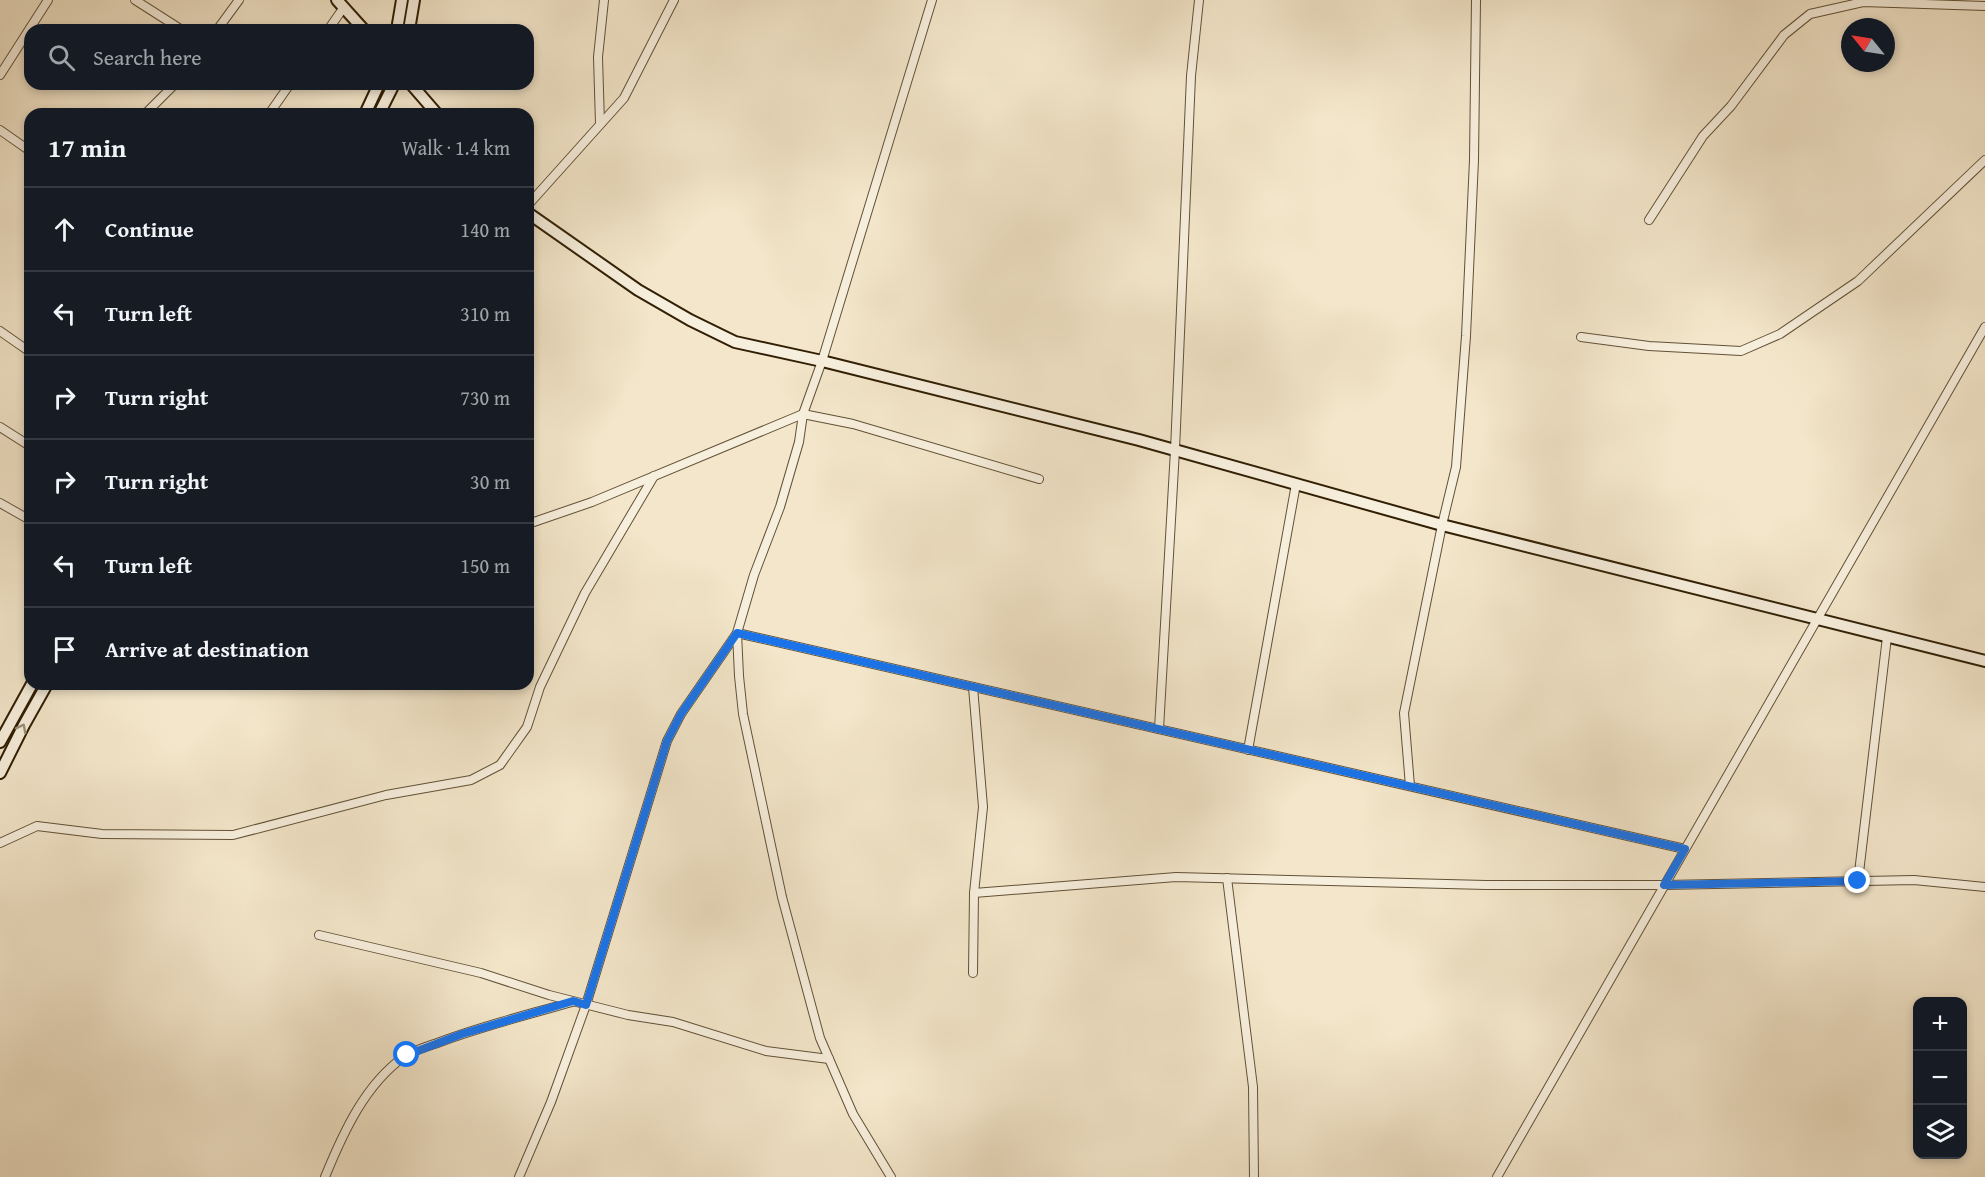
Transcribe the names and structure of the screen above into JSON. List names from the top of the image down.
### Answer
{
  "north": "top left",
  "page": {
    "search": "Search here",
    "heading": ["17 min", "Walk · 1.4 km"],
    "list": [
      ["Continue", "140 m"],
      ["Turn left", "310 m"],
      ["Turn right", "730 m"],
      ["Turn right", "30 m"],
      ["Turn left", "150 m"],
      "Arrive at destination"
    ],
    "map_buttons": ["+", "−"]
  }
}
